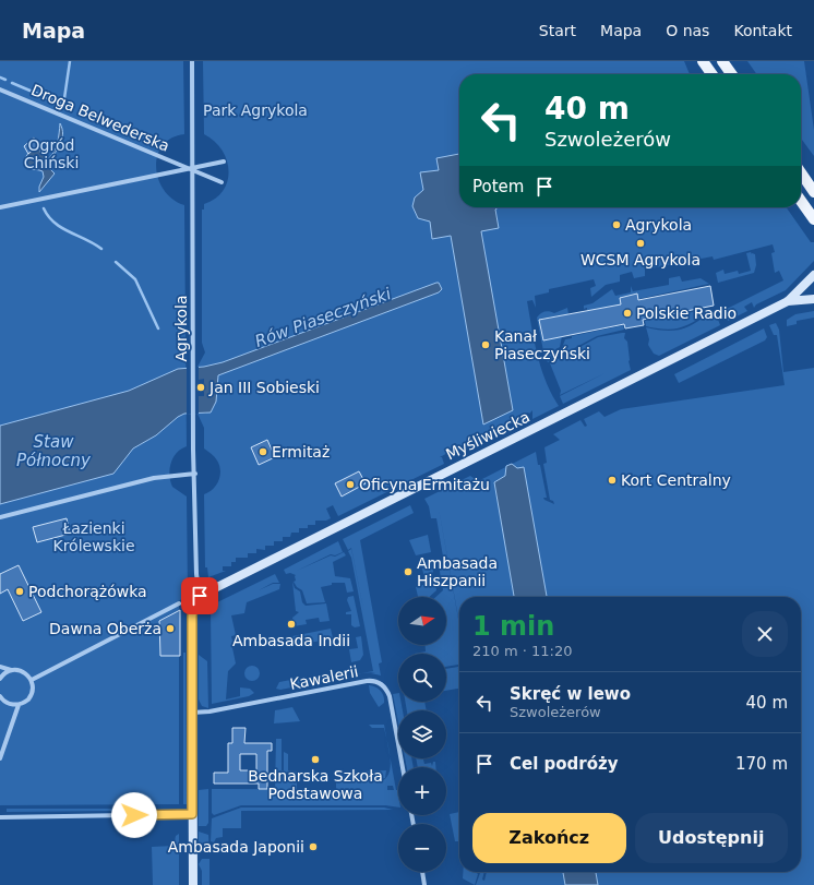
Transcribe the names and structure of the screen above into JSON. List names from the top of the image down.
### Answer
{
  "streets": {
    "street": [
      "Droga Belwederska",
      "Agrykola",
      "Myśliwiecka",
      "Kawalerii"
    ]
  },
  "crossings": [
    ["Droga Belwederska", "Agrykola"],
    ["Agrykola", "Myśliwiecka"]
  ],
  "water": ["Rów Piaseczyński", "Staw Północny"],
  "parks": ["Park Agrykola", "Ogród Chiński", "Łazienki Królewskie"],
  "places": [
    "Agrykola",
    "WCSM Agrykola",
    "Polskie Radio",
    "Kanał Piaseczyński",
    "Jan III Sobieski",
    "Ermitaż",
    "Kort Centralny",
    "Oficyna Ermitażu",
    "Ambasada Hiszpanii",
    "Podchorążówka",
    "Ambasada Indii",
    "Dawna Oberża",
    "Bednarska Szkoła Podstawowa",
    "Ambasada Japonii"
  ],
  "north": "right",
  "page": {
    "header": "Mapa",
    "nav": [
      "Start",
      "Mapa",
      "O nas",
      "Kontakt"
    ],
    "turn": ["40 m", "Szwoleżerów"],
    "then": "Potem",
    "map_buttons": ["+", "−"],
    "heading": ["1 min", "210 m · 11:20"],
    "list": [
      {
        "name": "Skręć w lewo",
        "note": "Szwoleżerów",
        "value": "40 m"
      },
      {
        "name": "Cel podróży",
        "value": "170 m"
      }
    ],
    "buttons": ["Zakończ", "Udostępnij"]
  }
}
